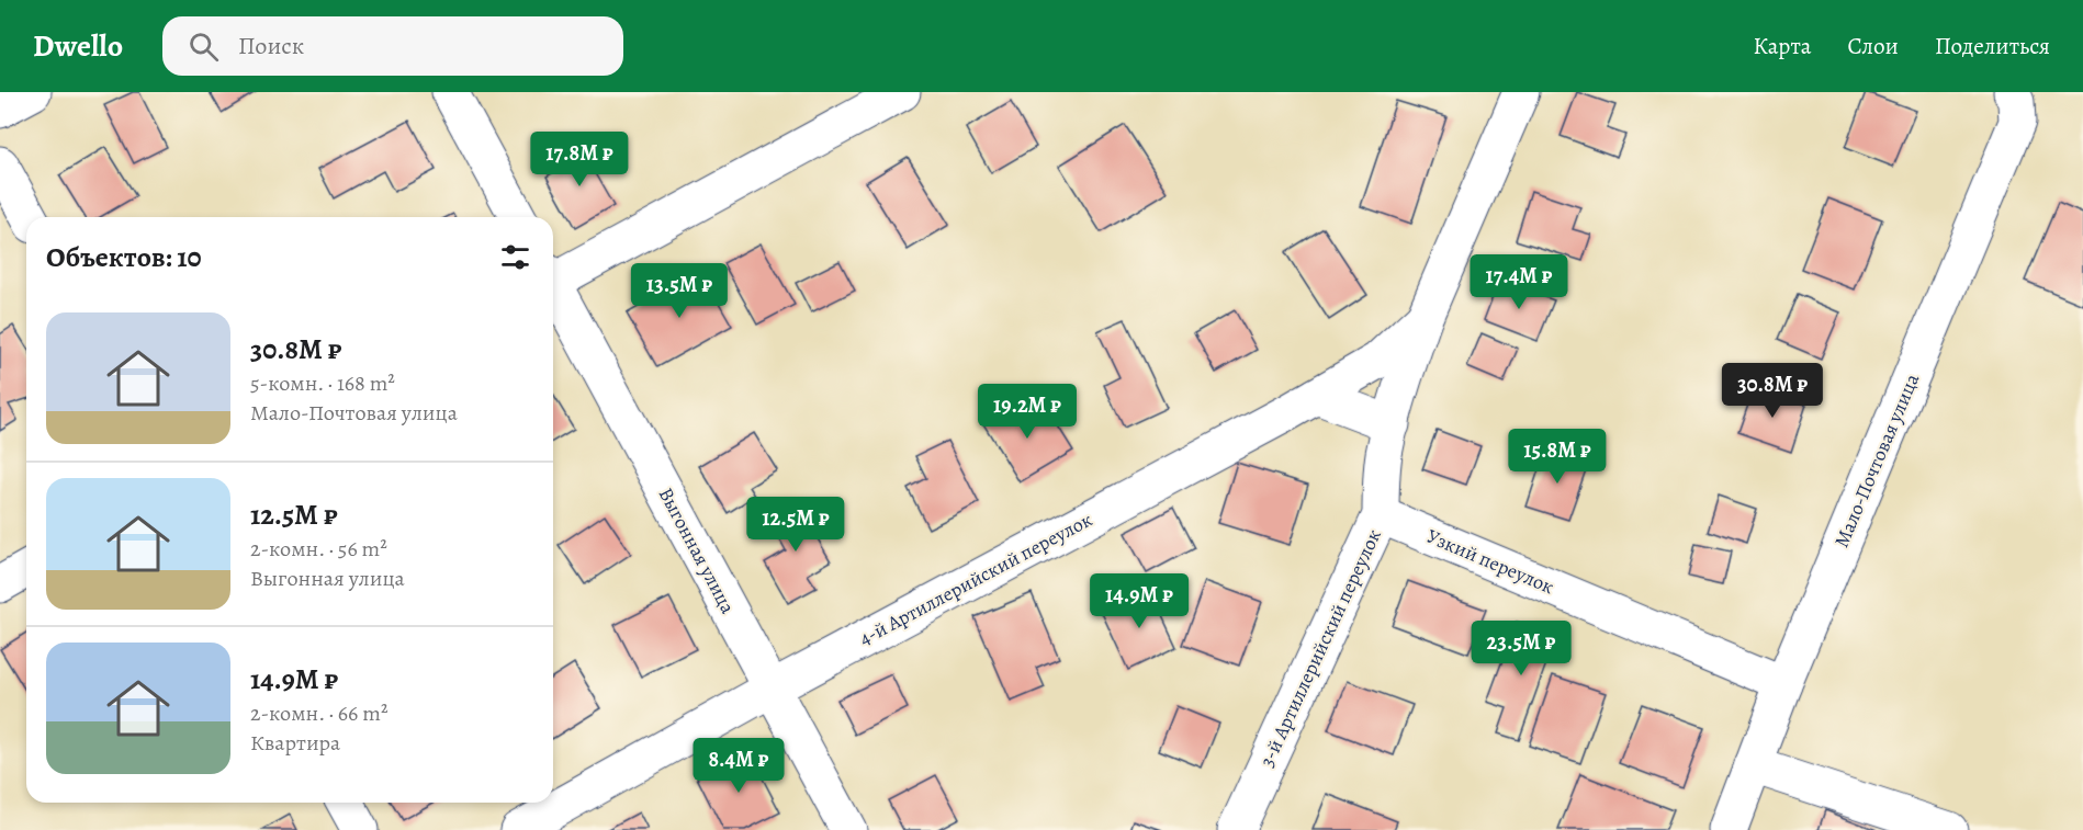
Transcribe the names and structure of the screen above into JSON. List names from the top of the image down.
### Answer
{
  "streets": {
    "street": [
      "Мало-Почтовая улица",
      "Выгонная улица",
      "Узкий переулок",
      "4-й Артиллерийский переулок",
      "3-й Артиллерийский переулок"
    ]
  },
  "crossings": [
    ["Мало-Почтовая улица", "Узкий переулок"],
    ["Выгонная улица", "4-й Артиллерийский переулок"],
    ["Узкий переулок", "3-й Артиллерийский переулок"],
    ["4-й Артиллерийский переулок", "3-й Артиллерийский переулок"]
  ],
  "page": {
    "header": "Dwello",
    "search": "Поиск",
    "nav": ["Карта", "Слои", "Поделиться"],
    "price": [
      "17.8M ₽",
      "17.4M ₽",
      "13.5M ₽",
      "30.8M ₽",
      "19.2M ₽",
      "15.8M ₽",
      "12.5M ₽",
      "14.9M ₽",
      "23.5M ₽",
      "8.4M ₽"
    ],
    "heading": "Объектов: 10",
    "list": [
      {
        "name": "30.8M ₽",
        "note": "5-комн. · 168 m² · Мало-Почтовая улица"
      },
      {
        "name": "12.5M ₽",
        "note": "2-комн. · 56 m² · Выгонная улица"
      },
      {
        "name": "14.9M ₽",
        "note": "2-комн. · 66 m² · Квартира"
      }
    ]
  }
}
